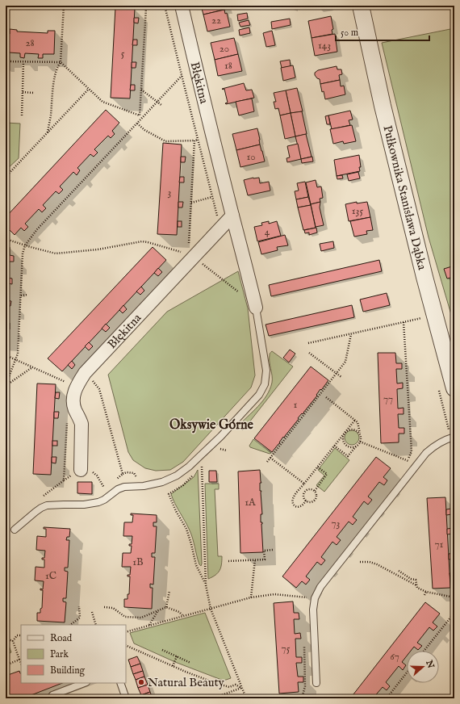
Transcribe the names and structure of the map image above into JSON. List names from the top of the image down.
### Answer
{
  "streets": {
    "street": ["Błękitna", "Pułkownika Stanisława Dąbka"]
  },
  "districts": ["Oksywie Górne"],
  "places": ["Natural Beauty"],
  "house_numbers": [
    "22",
    "28",
    "143",
    "20",
    "5",
    "18",
    "10",
    "3",
    "135",
    "4",
    "77",
    "1",
    "1A",
    "73",
    "71",
    "1B",
    "1C",
    "75",
    "67"
  ],
  "legend": ["Road", "Park", "Building"],
  "scale_bar": "50 m",
  "north": "right"
}
